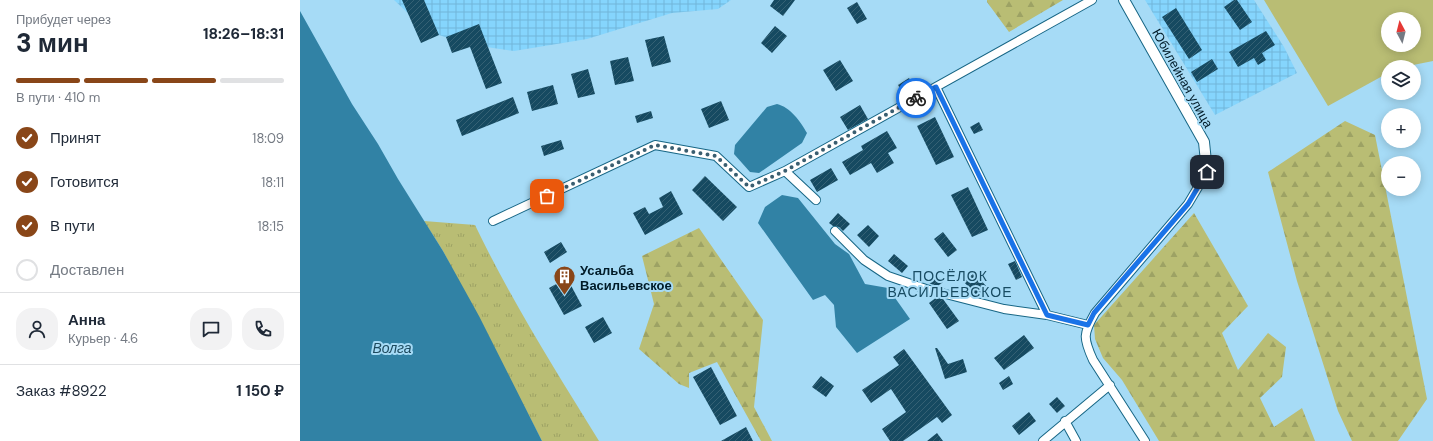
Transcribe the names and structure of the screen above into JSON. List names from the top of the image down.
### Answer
{
  "streets": {
    "street": ["Юбилейная улица"]
  },
  "districts": ["ПОСЁЛОК ВАСИЛЬЕВСКОЕ"],
  "water": ["Волга"],
  "places": {
    "building": ["Усальба Васильевское"]
  },
  "north": "top",
  "page": {
    "heading": ["3 мин", "Прибудет через", "18:26–18:31"],
    "panel": [
      "Анна",
      "Курьер · 4.6",
      "Заказ #8922",
      "1 150 ₽"
    ],
    "map_buttons": ["+", "−"],
    "bar": "В пути · 410 m",
    "list": [
      ["Принят", "18:09"],
      ["Готовится", "18:11"],
      ["В пути", "18:15"],
      "Доставлен"
    ]
  }
}
